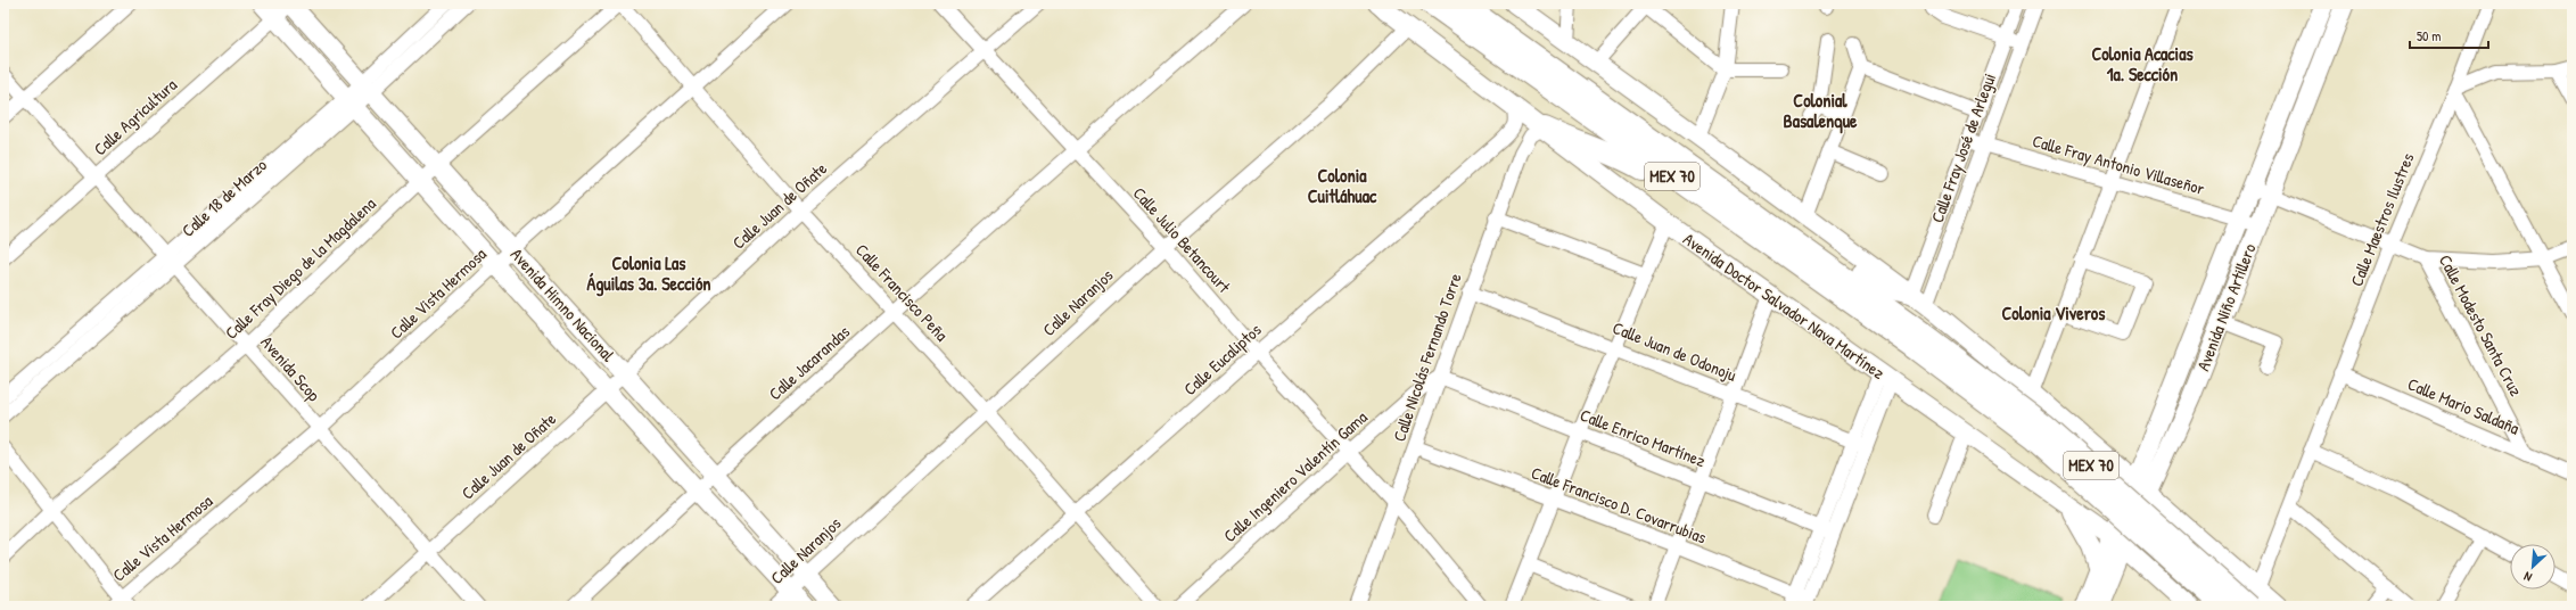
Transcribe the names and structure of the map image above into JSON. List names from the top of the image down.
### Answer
{
  "streets": {
    "highway": ["MEX 70"],
    "main road": ["Avenida Himno Nacional", "Avenida Doctor Salvador Nava Martínez", "Avenida Niño Artillero"],
    "street": [
      "Calle Agricultura",
      "Calle Fray José de Arlegui",
      "Calle Fray Antonio Villaseñor",
      "Calle 18 de Marzo",
      "Calle Juan de Oñate",
      "Calle Maestros Ilustres",
      "Calle Julio Betancourt",
      "Calle Fray Diego de la Magdalena",
      "Calle Francisco Peña",
      "Calle Vista Hermosa",
      "Calle Naranjos",
      "Calle Modesto Santa Cruz",
      "Calle Juan de Odonoju",
      "Calle Nicolás Fernando Torre",
      "Calle Eucaliptos",
      "Calle Jacarandas",
      "Avenida Scop",
      "Calle Mario Saldaña",
      "Calle Enrico Martínez",
      "Calle Ingeniero Valentín Gama",
      "Calle Francisco D. Covarrubias"
    ]
  },
  "crossings": [
    ["Calle Agricultura", "Avenida Himno Nacional"],
    ["Calle Agricultura", "Avenida Scop"],
    ["Calle Fray José de Arlegui", "Calle Fray Antonio Villaseñor"],
    ["Calle Fray Antonio Villaseñor", "Avenida Niño Artillero"],
    ["MEX 70", "Calle Maestros Ilustres"],
    ["Calle 18 de Marzo", "Avenida Himno Nacional"],
    ["Calle 18 de Marzo", "Avenida Scop"],
    ["Calle Juan de Oñate", "Calle Julio Betancourt"],
    ["Calle Juan de Oñate", "Calle Francisco Peña"],
    ["Calle Juan de Oñate", "Avenida Himno Nacional"],
    ["Calle Juan de Oñate", "Avenida Scop"],
    ["Calle Maestros Ilustres", "Calle Modesto Santa Cruz"],
    ["Calle Maestros Ilustres", "Calle Mario Saldaña"],
    ["Calle Julio Betancourt", "Calle Naranjos"],
    ["Calle Julio Betancourt", "Calle Nicolás Fernando Torre"],
    ["Calle Julio Betancourt", "Calle Eucaliptos"],
    ["Calle Julio Betancourt", "Calle Jacarandas"],
    ["Calle Julio Betancourt", "Calle Ingeniero Valentín Gama"],
    ["Calle Fray Diego de la Magdalena", "Calle Francisco Peña"],
    ["Calle Fray Diego de la Magdalena", "Avenida Himno Nacional"],
    ["Calle Fray Diego de la Magdalena", "Avenida Scop"],
    ["Calle Francisco Peña", "Calle Vista Hermosa"],
    ["Calle Francisco Peña", "Calle Naranjos"],
    ["Calle Francisco Peña", "Calle Eucaliptos"],
    ["Calle Francisco Peña", "Calle Jacarandas"],
    ["Calle Vista Hermosa", "Avenida Himno Nacional"],
    ["Calle Vista Hermosa", "Avenida Scop"],
    ["Calle Naranjos", "Avenida Himno Nacional"],
    ["Calle Naranjos", "Avenida Doctor Salvador Nava Martínez"],
    ["Avenida Himno Nacional", "Calle Jacarandas"],
    ["Avenida Doctor Salvador Nava Martínez", "Avenida Niño Artillero"],
    ["Avenida Doctor Salvador Nava Martínez", "Calle Nicolás Fernando Torre"],
    ["Avenida Doctor Salvador Nava Martínez", "Calle Eucaliptos"],
    ["Avenida Niño Artillero", "Calle Modesto Santa Cruz"],
    ["Calle Modesto Santa Cruz", "Calle Mario Saldaña"],
    ["Calle Juan de Odonoju", "Calle Nicolás Fernando Torre"],
    ["Calle Nicolás Fernando Torre", "Calle Enrico Martínez"],
    ["Calle Nicolás Fernando Torre", "Calle Ingeniero Valentín Gama"],
    ["Calle Nicolás Fernando Torre", "Calle Francisco D. Covarrubias"],
    ["Calle Enrico Martínez", "Calle Ingeniero Valentín Gama"]
  ],
  "districts": [
    "Colonia Acacias 1a. Sección",
    "Colonial Basalenque",
    "Colonia Cuitláhuac",
    "Colonia Las Águilas 3a. Sección",
    "Colonia Viveros"
  ],
  "scale_bar": "50 m",
  "north": "bottom left"
}
